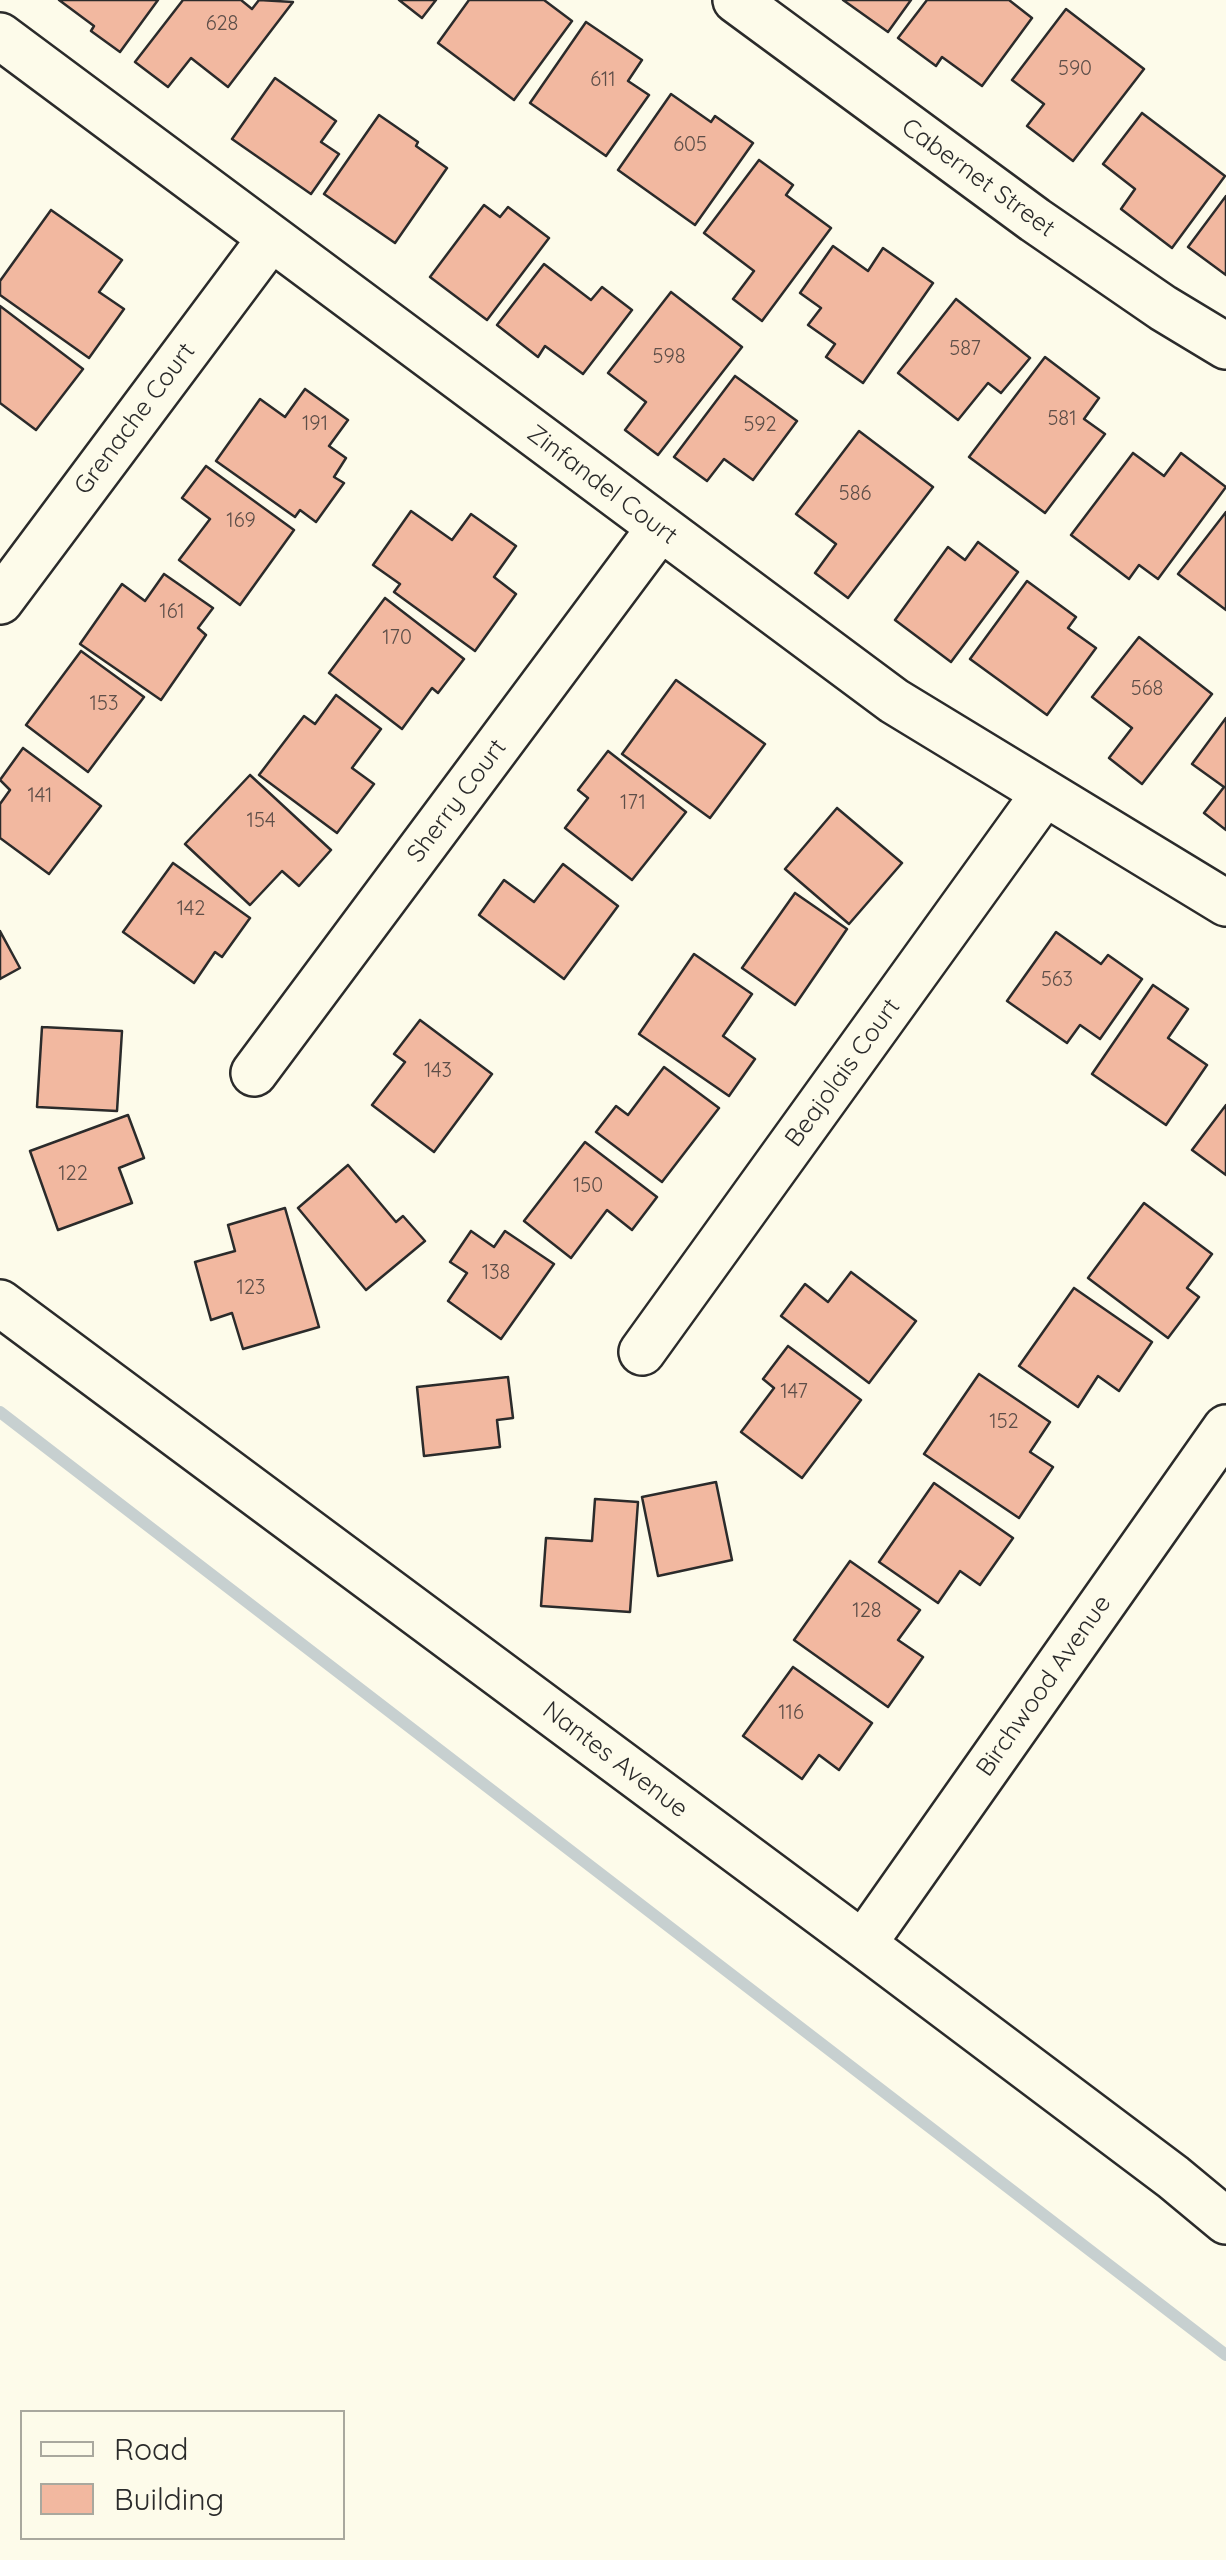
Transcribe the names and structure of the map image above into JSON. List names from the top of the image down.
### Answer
{
  "streets": {
    "street": [
      "Cabernet Street",
      "Grenache Court",
      "Zinfandel Court",
      "Sherry Court",
      "Beajolais Court",
      "Birchwood Avenue",
      "Nantes Avenue"
    ]
  },
  "crossings": [
    ["Grenache Court", "Zinfandel Court"],
    ["Zinfandel Court", "Sherry Court"],
    ["Zinfandel Court", "Beajolais Court"],
    ["Birchwood Avenue", "Nantes Avenue"]
  ],
  "house_numbers": [
    "628",
    "590",
    "611",
    "605",
    "587",
    "598",
    "581",
    "191",
    "592",
    "586",
    "169",
    "161",
    "170",
    "568",
    "153",
    "141",
    "171",
    "154",
    "142",
    "563",
    "143",
    "122",
    "150",
    "138",
    "123",
    "147",
    "152",
    "128",
    "116"
  ],
  "legend": ["Road", "Building"]
}
